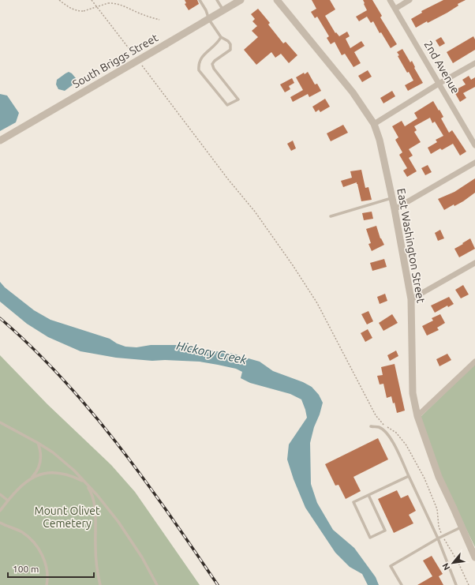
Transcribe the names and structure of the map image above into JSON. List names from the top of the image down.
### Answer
{
  "streets": {
    "street": ["South Briggs Street", "2nd Avenue", "East Washington Street"]
  },
  "water": ["Hickory Creek"],
  "parks": ["Mount Olivet Cemetery"],
  "scale_bar": "100 m",
  "north": "bottom left"
}
